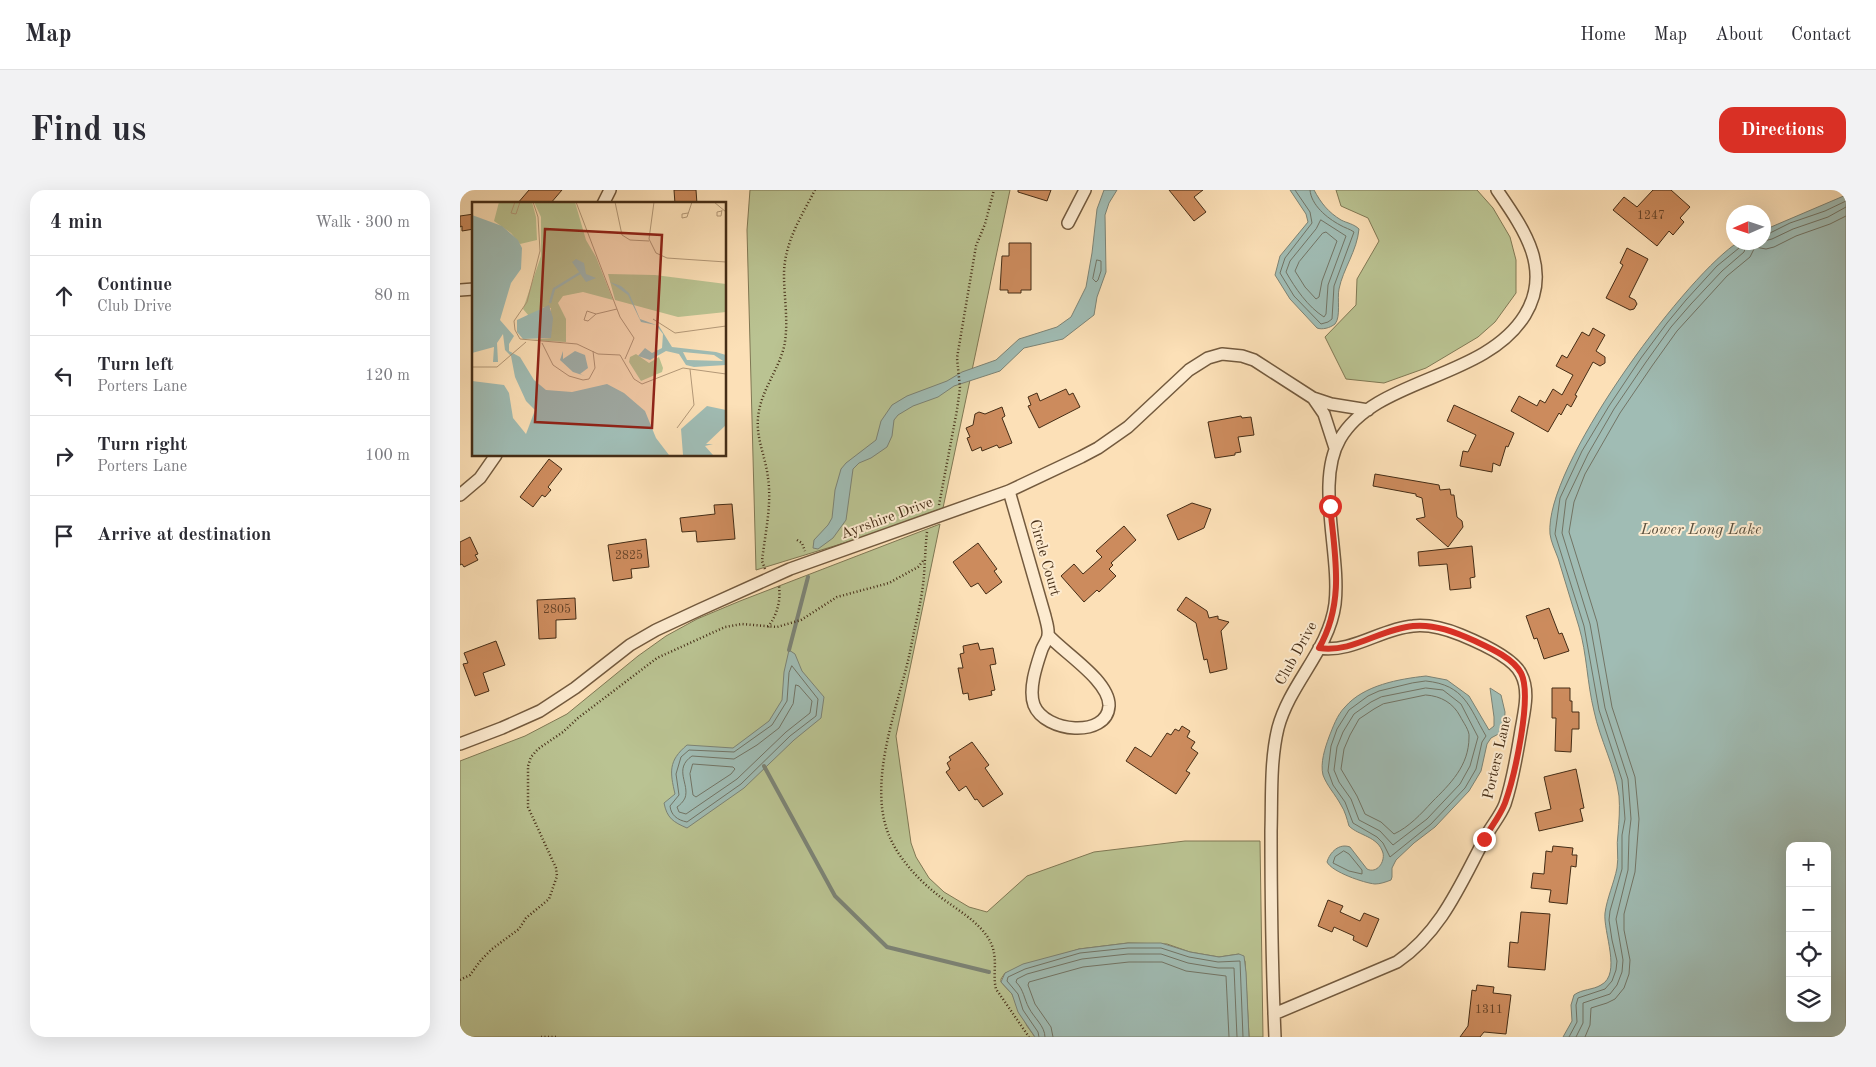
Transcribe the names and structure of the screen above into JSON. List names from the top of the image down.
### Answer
{
  "streets": {
    "street": [
      "Ayrshire Drive",
      "Circle Court",
      "Club Drive",
      "Porters Lane"
    ]
  },
  "crossings": [
    ["Ayrshire Drive", "Circle Court"],
    ["Ayrshire Drive", "Club Drive"],
    ["Club Drive", "Porters Lane"]
  ],
  "water": ["Lower Long Lake"],
  "house_numbers": [
    "1247",
    "2825",
    "2805",
    "1311"
  ],
  "north": "left",
  "page": {
    "header": "Map",
    "nav": [
      "Home",
      "Map",
      "About",
      "Contact"
    ],
    "buttons": "Directions",
    "title": "Find us",
    "heading": ["4 min", "Walk · 300 m"],
    "list": [
      ["Continue", "Club Drive", "80 m"],
      ["Turn left", "Porters Lane", "120 m"],
      ["Turn right", "Porters Lane", "100 m"],
      "Arrive at destination"
    ],
    "map_buttons": ["+", "−"]
  }
}
